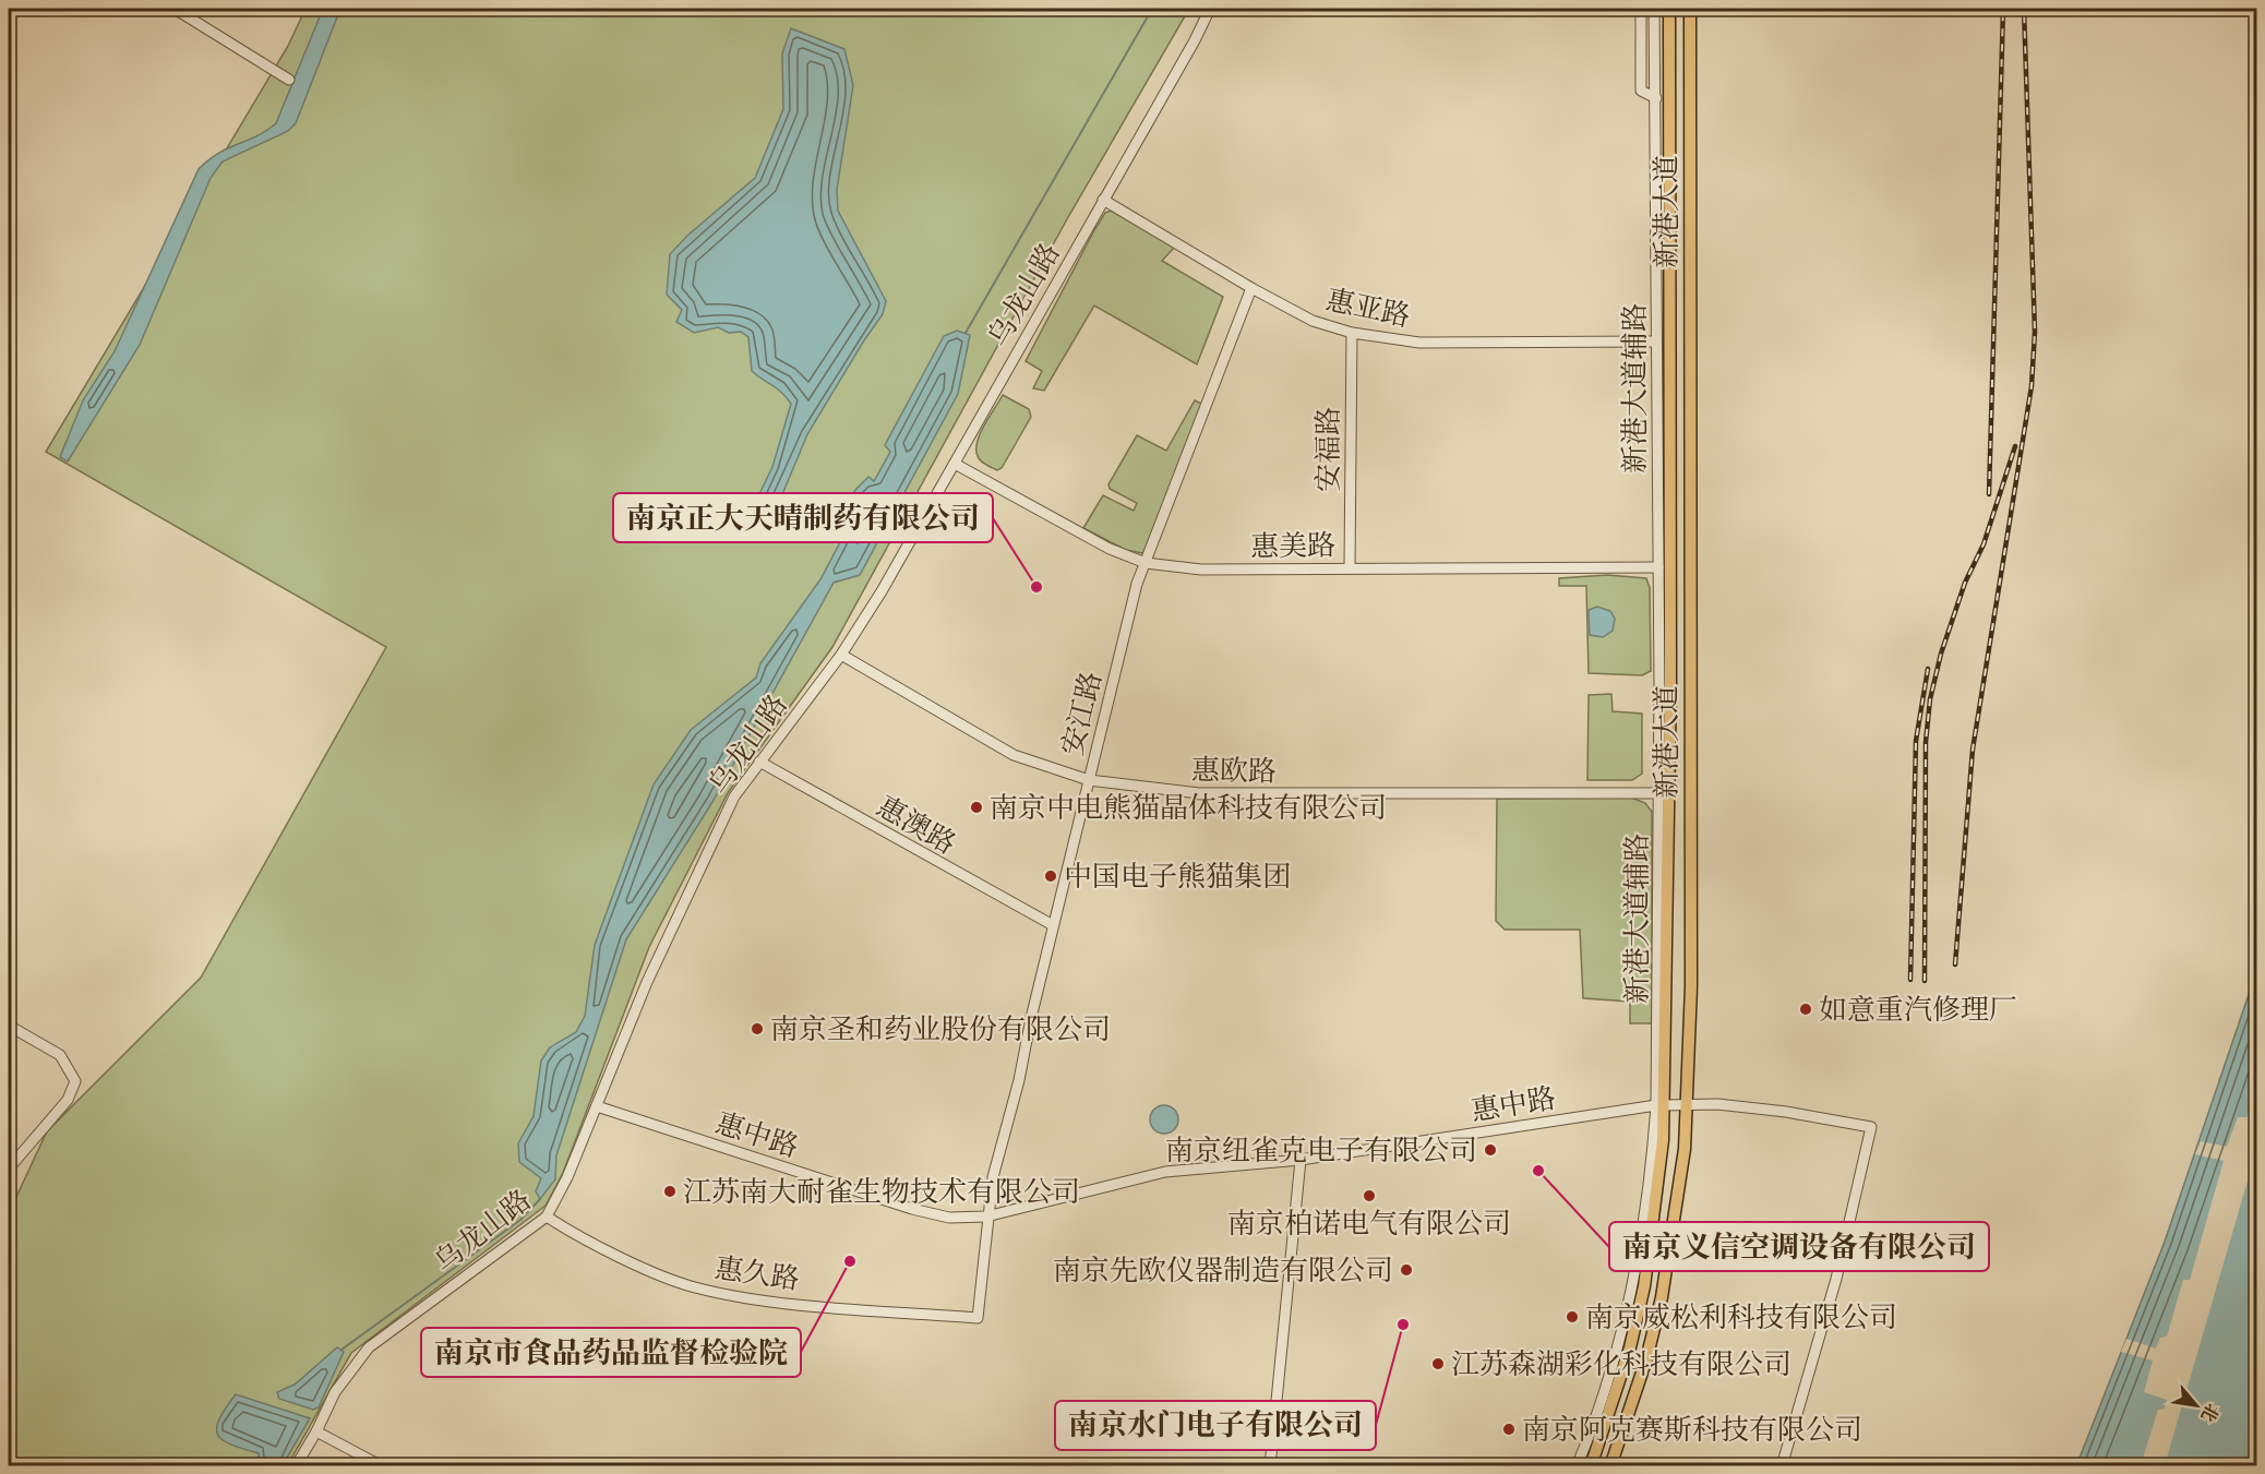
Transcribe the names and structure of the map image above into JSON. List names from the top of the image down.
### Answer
{
  "streets": {
    "main road": ["新港大道"],
    "street": [
      "乌龙山路",
      "惠亚路",
      "新港大道辅路",
      "安福路",
      "惠美路",
      "安江路",
      "惠欧路",
      "惠澳路",
      "惠中路",
      "惠久路"
    ]
  },
  "crossings": [
    ["新港大道", "新港大道辅路"],
    ["新港大道", "惠中路"],
    ["乌龙山路", "惠亚路"],
    ["乌龙山路", "惠美路"],
    ["乌龙山路", "惠欧路"],
    ["乌龙山路", "惠澳路"],
    ["乌龙山路", "惠中路"],
    ["乌龙山路", "惠久路"],
    ["惠亚路", "新港大道辅路"],
    ["惠亚路", "安福路"],
    ["惠亚路", "安江路"],
    ["新港大道辅路", "惠美路"],
    ["新港大道辅路", "惠欧路"],
    ["新港大道辅路", "惠中路"],
    ["安福路", "惠美路"],
    ["惠美路", "安江路"],
    ["安江路", "惠欧路"],
    ["安江路", "惠澳路"],
    ["安江路", "惠中路"],
    ["安江路", "惠久路"]
  ],
  "places": [
    "南京正大天晴制药有限公司",
    "南京中电熊猫晶体科技有限公司",
    "中国电子熊猫集团",
    "如意重汽修理厂",
    "南京圣和药业股份有限公司",
    "南京纽雀克电子有限公司",
    "南京义信空调设备有限公司",
    "江苏南大耐雀生物技术有限公司",
    "南京柏诺电气有限公司",
    "南京市食品药品监督检验院",
    "南京先欧仪器制造有限公司",
    "南京威松利科技有限公司",
    "南京水门电子有限公司",
    "江苏森湖彩化科技有限公司",
    "南京阿克赛斯科技有限公司"
  ],
  "north": "bottom right"
}
